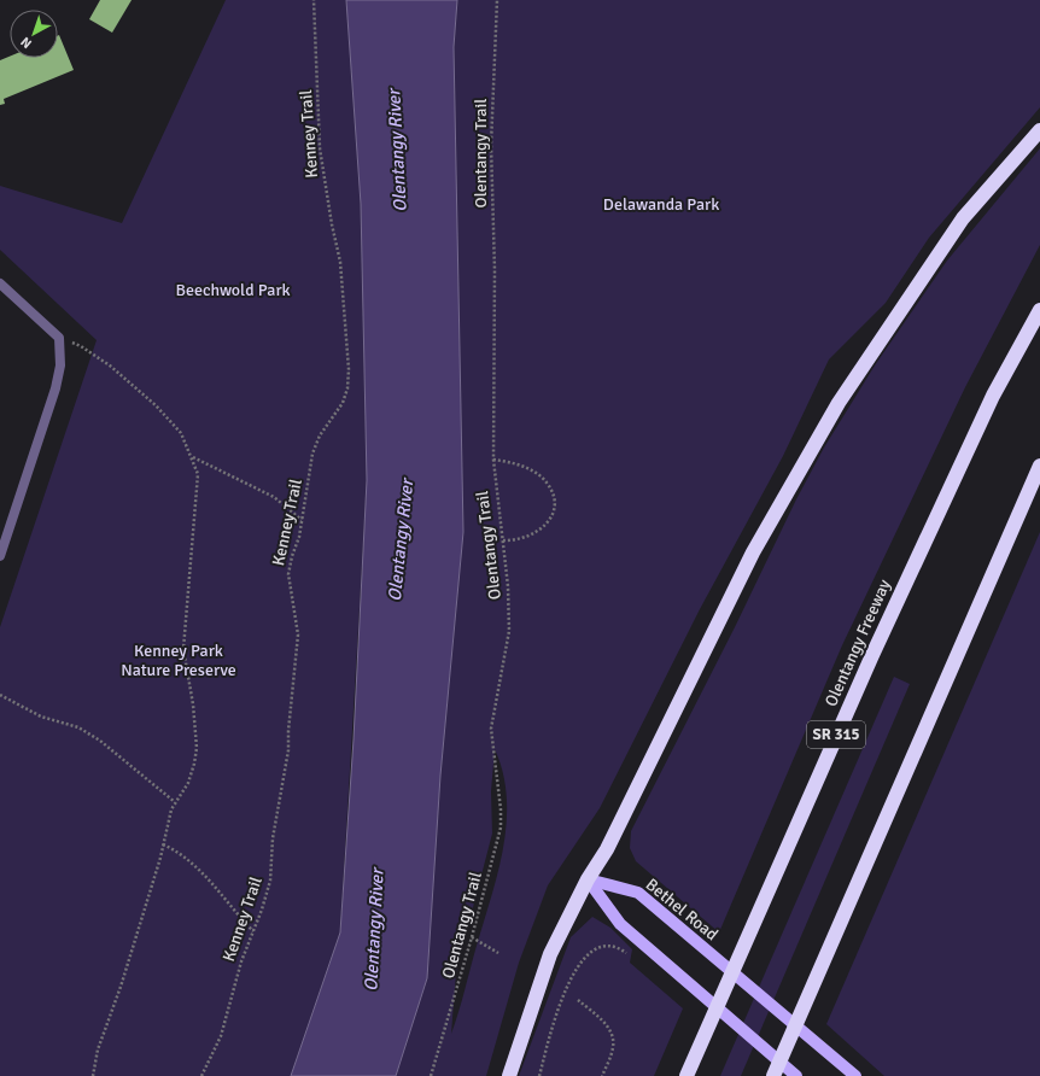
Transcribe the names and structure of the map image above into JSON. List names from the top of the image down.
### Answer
{
  "streets": {
    "highway": ["Olentangy Freeway", "SR 315"],
    "main road": ["Bethel Road"],
    "path": ["Kenney Trail", "Olentangy Trail"]
  },
  "water": ["Olentangy River"],
  "parks": ["Delawanda Park", "Beechwold Park", "Kenney Park Nature Preserve"],
  "north": "bottom left"
}
